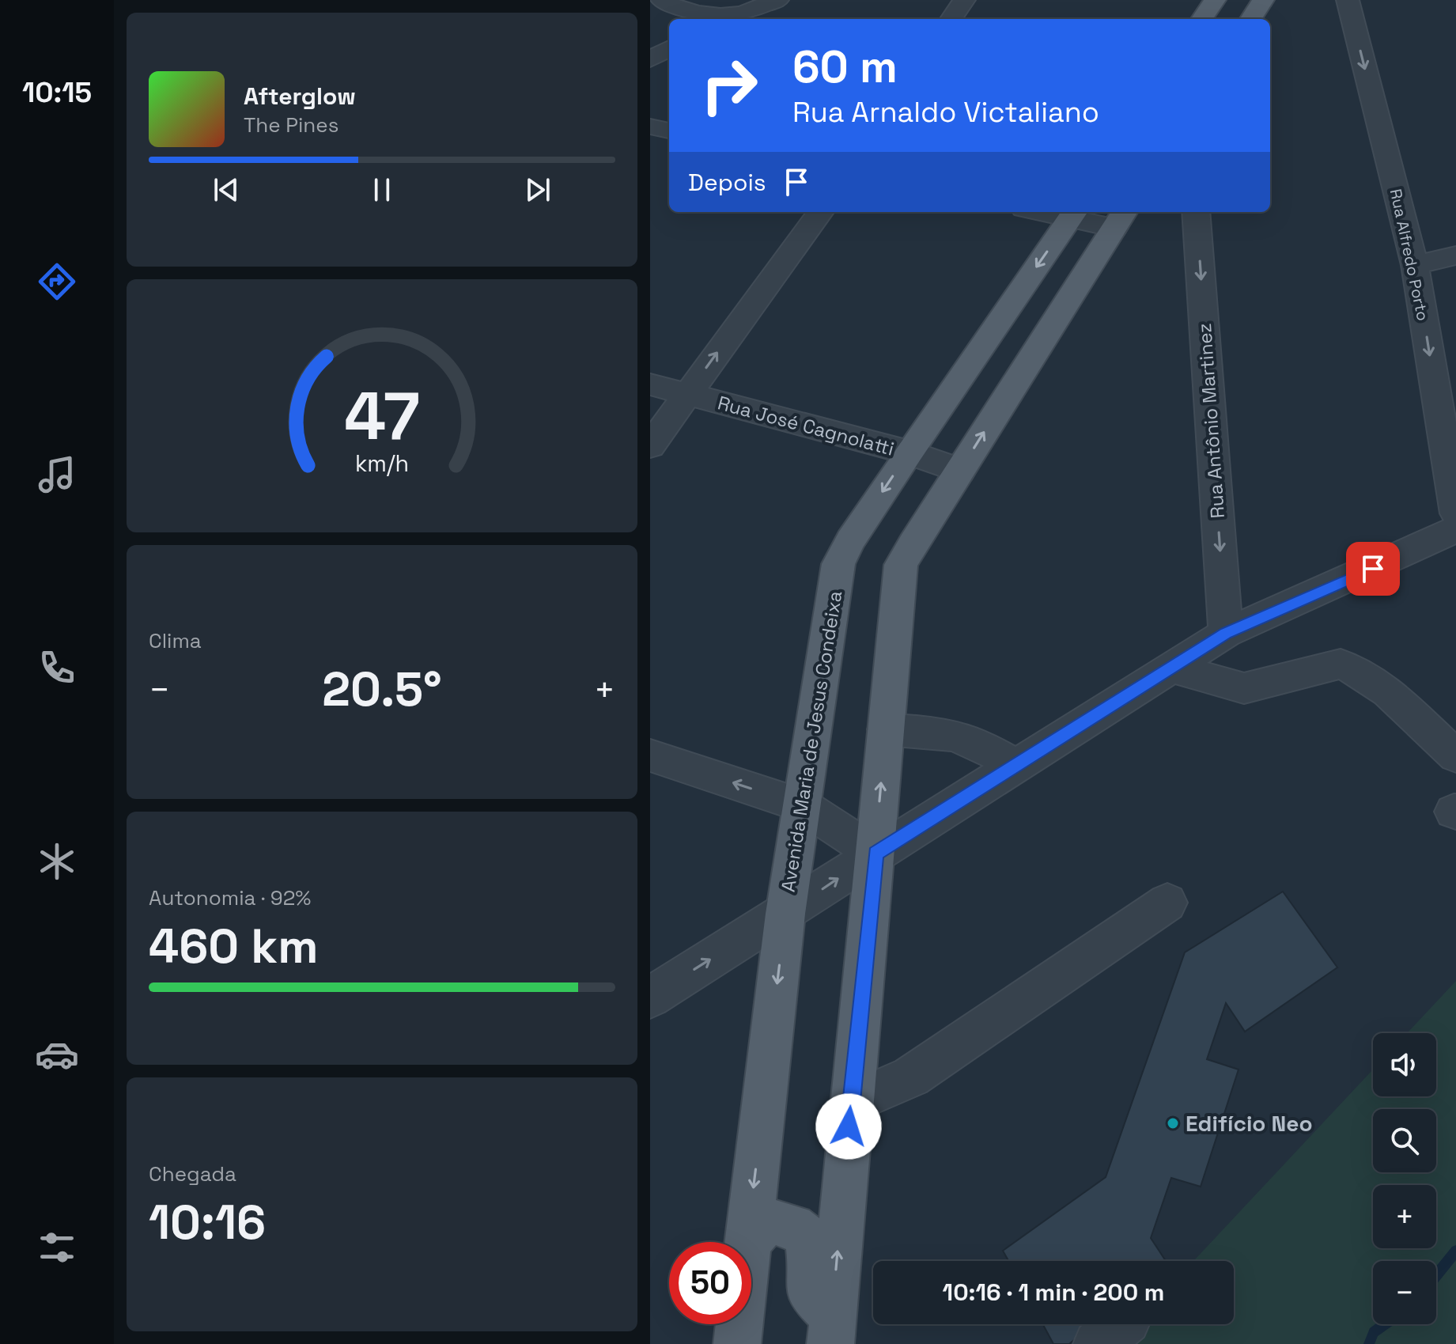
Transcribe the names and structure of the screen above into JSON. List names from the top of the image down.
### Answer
{
  "streets": {
    "main road": ["Avenida Maria de Jesus Condeixa"],
    "street": ["Rua Alfredo Porto", "Rua Antônio Martinez", "Rua José Cagnolatti"]
  },
  "crossings": [
    ["Rua José Cagnolatti", "Avenida Maria de Jesus Condeixa"]
  ],
  "one_way": ["Rua Alfredo Porto", "Rua Antônio Martinez"],
  "places": ["Edifício Neo"],
  "page": {
    "tabs": "10:15",
    "turn": ["60 m", "Rua Arnaldo Victaliano"],
    "song": ["Afterglow", "The Pines"],
    "then": "Depois",
    "tile": [
      "Clima",
      ["Autonomia · 92%", "460 km"],
      ["Chegada", "10:16"]
    ],
    "heat": ["−", "20.5°", "+"],
    "map_buttons": ["+", "−"],
    "limit": "50",
    "trip": "10:16 · 1 min · 200 m",
    "gauge": ["47", "km/h"]
  }
}
